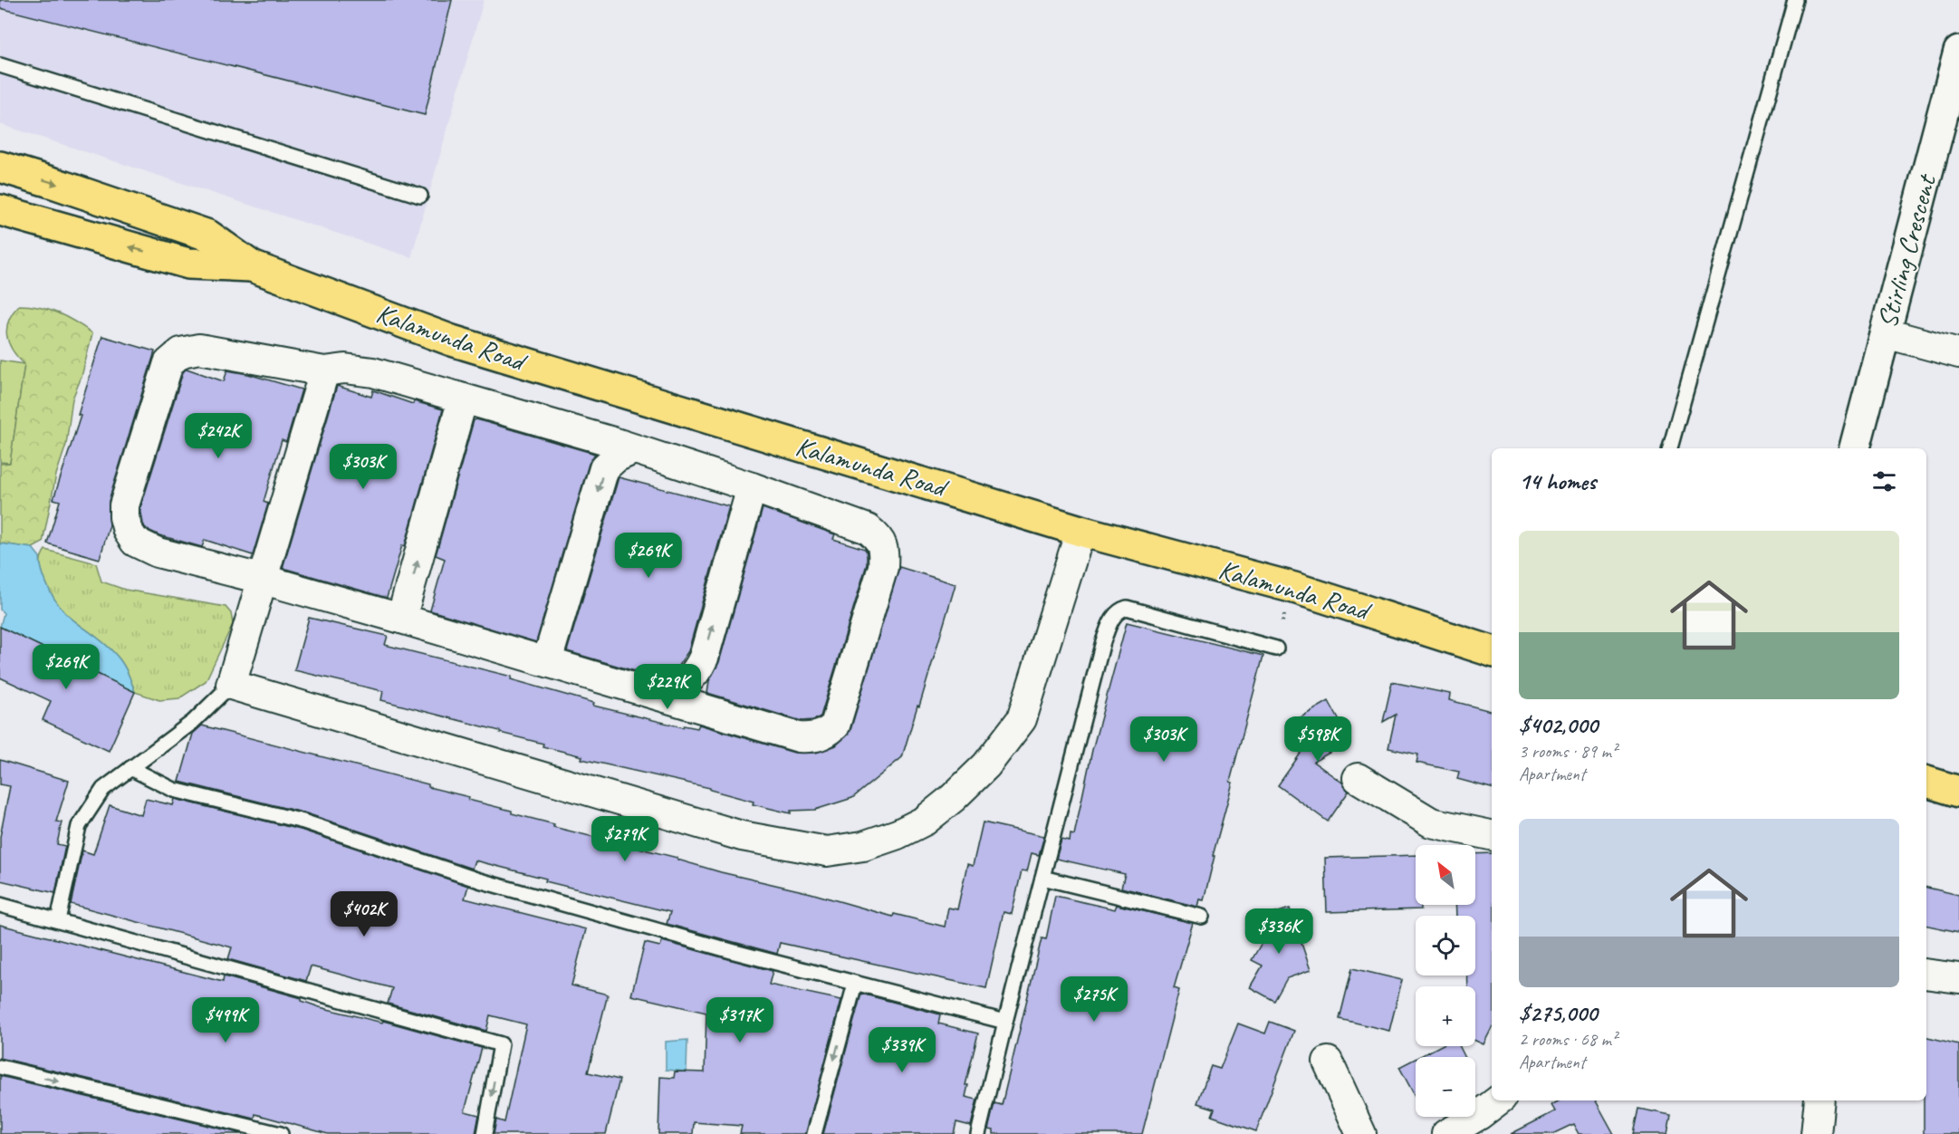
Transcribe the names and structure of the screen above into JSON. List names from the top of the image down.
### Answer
{
  "streets": {
    "main road": ["Stirling Crescent", "Kalamunda Road"]
  },
  "north": "top left",
  "page": {
    "price": [
      "$242K",
      "$303K",
      "$269K",
      "$269K",
      "$229K",
      "$303K",
      "$598K",
      "$279K",
      "$402K",
      "$336K",
      "$275K",
      "$499K",
      "$317K",
      "$339K"
    ],
    "heading": "14 homes",
    "list": [
      {
        "name": "$402,000",
        "note": "3 rooms · 89 m² · Apartment"
      },
      {
        "name": "$275,000",
        "note": "2 rooms · 68 m² · Apartment"
      }
    ],
    "map_buttons": ["+", "−"]
  }
}
